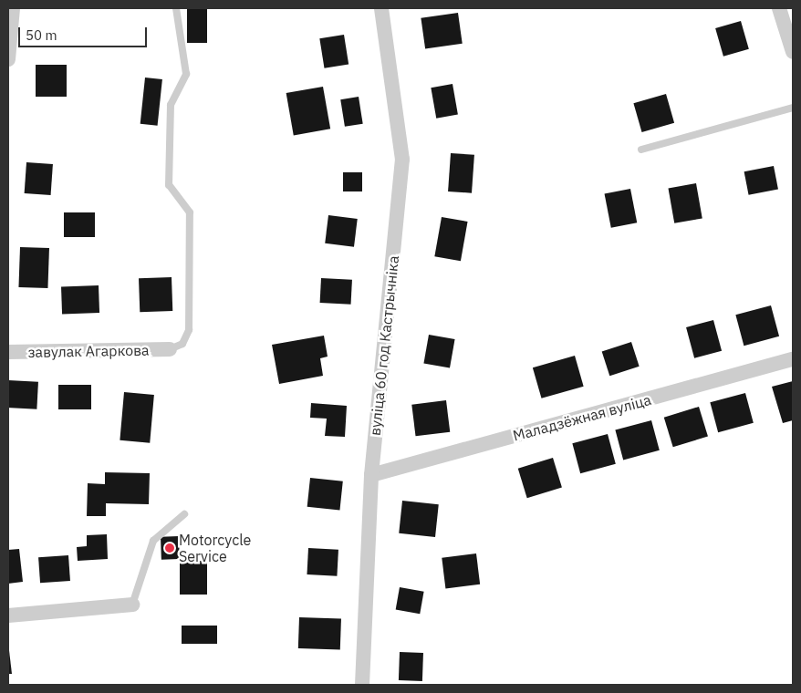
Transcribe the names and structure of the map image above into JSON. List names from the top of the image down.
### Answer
{
  "streets": {
    "street": ["вуліца 60 год Кастрычніка", "завулак Агаркова", "Маладзёжная вуліца"]
  },
  "crossings": [
    ["вуліца 60 год Кастрычніка", "Маладзёжная вуліца"]
  ],
  "places": ["Motorcycle Service"],
  "scale_bar": "50 m"
}
